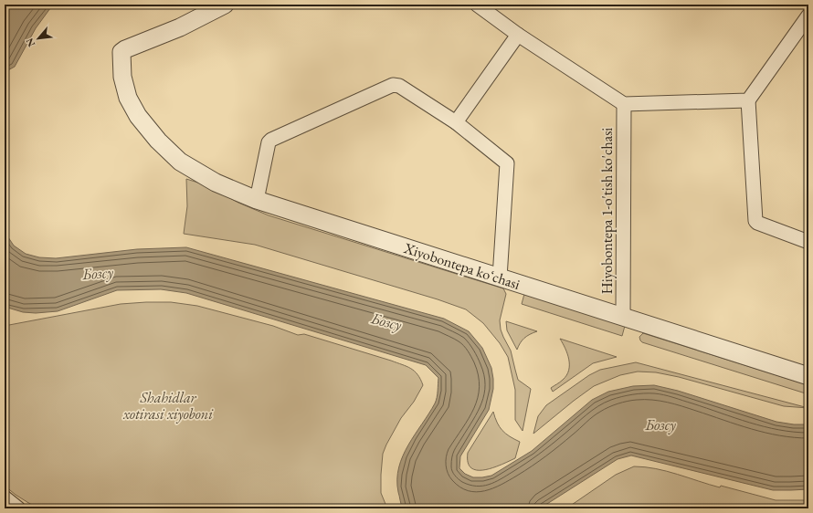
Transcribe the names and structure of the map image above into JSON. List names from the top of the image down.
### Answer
{
  "streets": {
    "street": ["Hiyobontepa 1-o'tish ko'chasi", "Xiyobontepa koʻchasi"]
  },
  "crossings": [
    ["Hiyobontepa 1-o'tish ko'chasi", "Xiyobontepa koʻchasi"]
  ],
  "water": ["Бозсу"],
  "parks": ["Shahidlar xotirasi xiyoboni"],
  "north": "bottom left"
}
